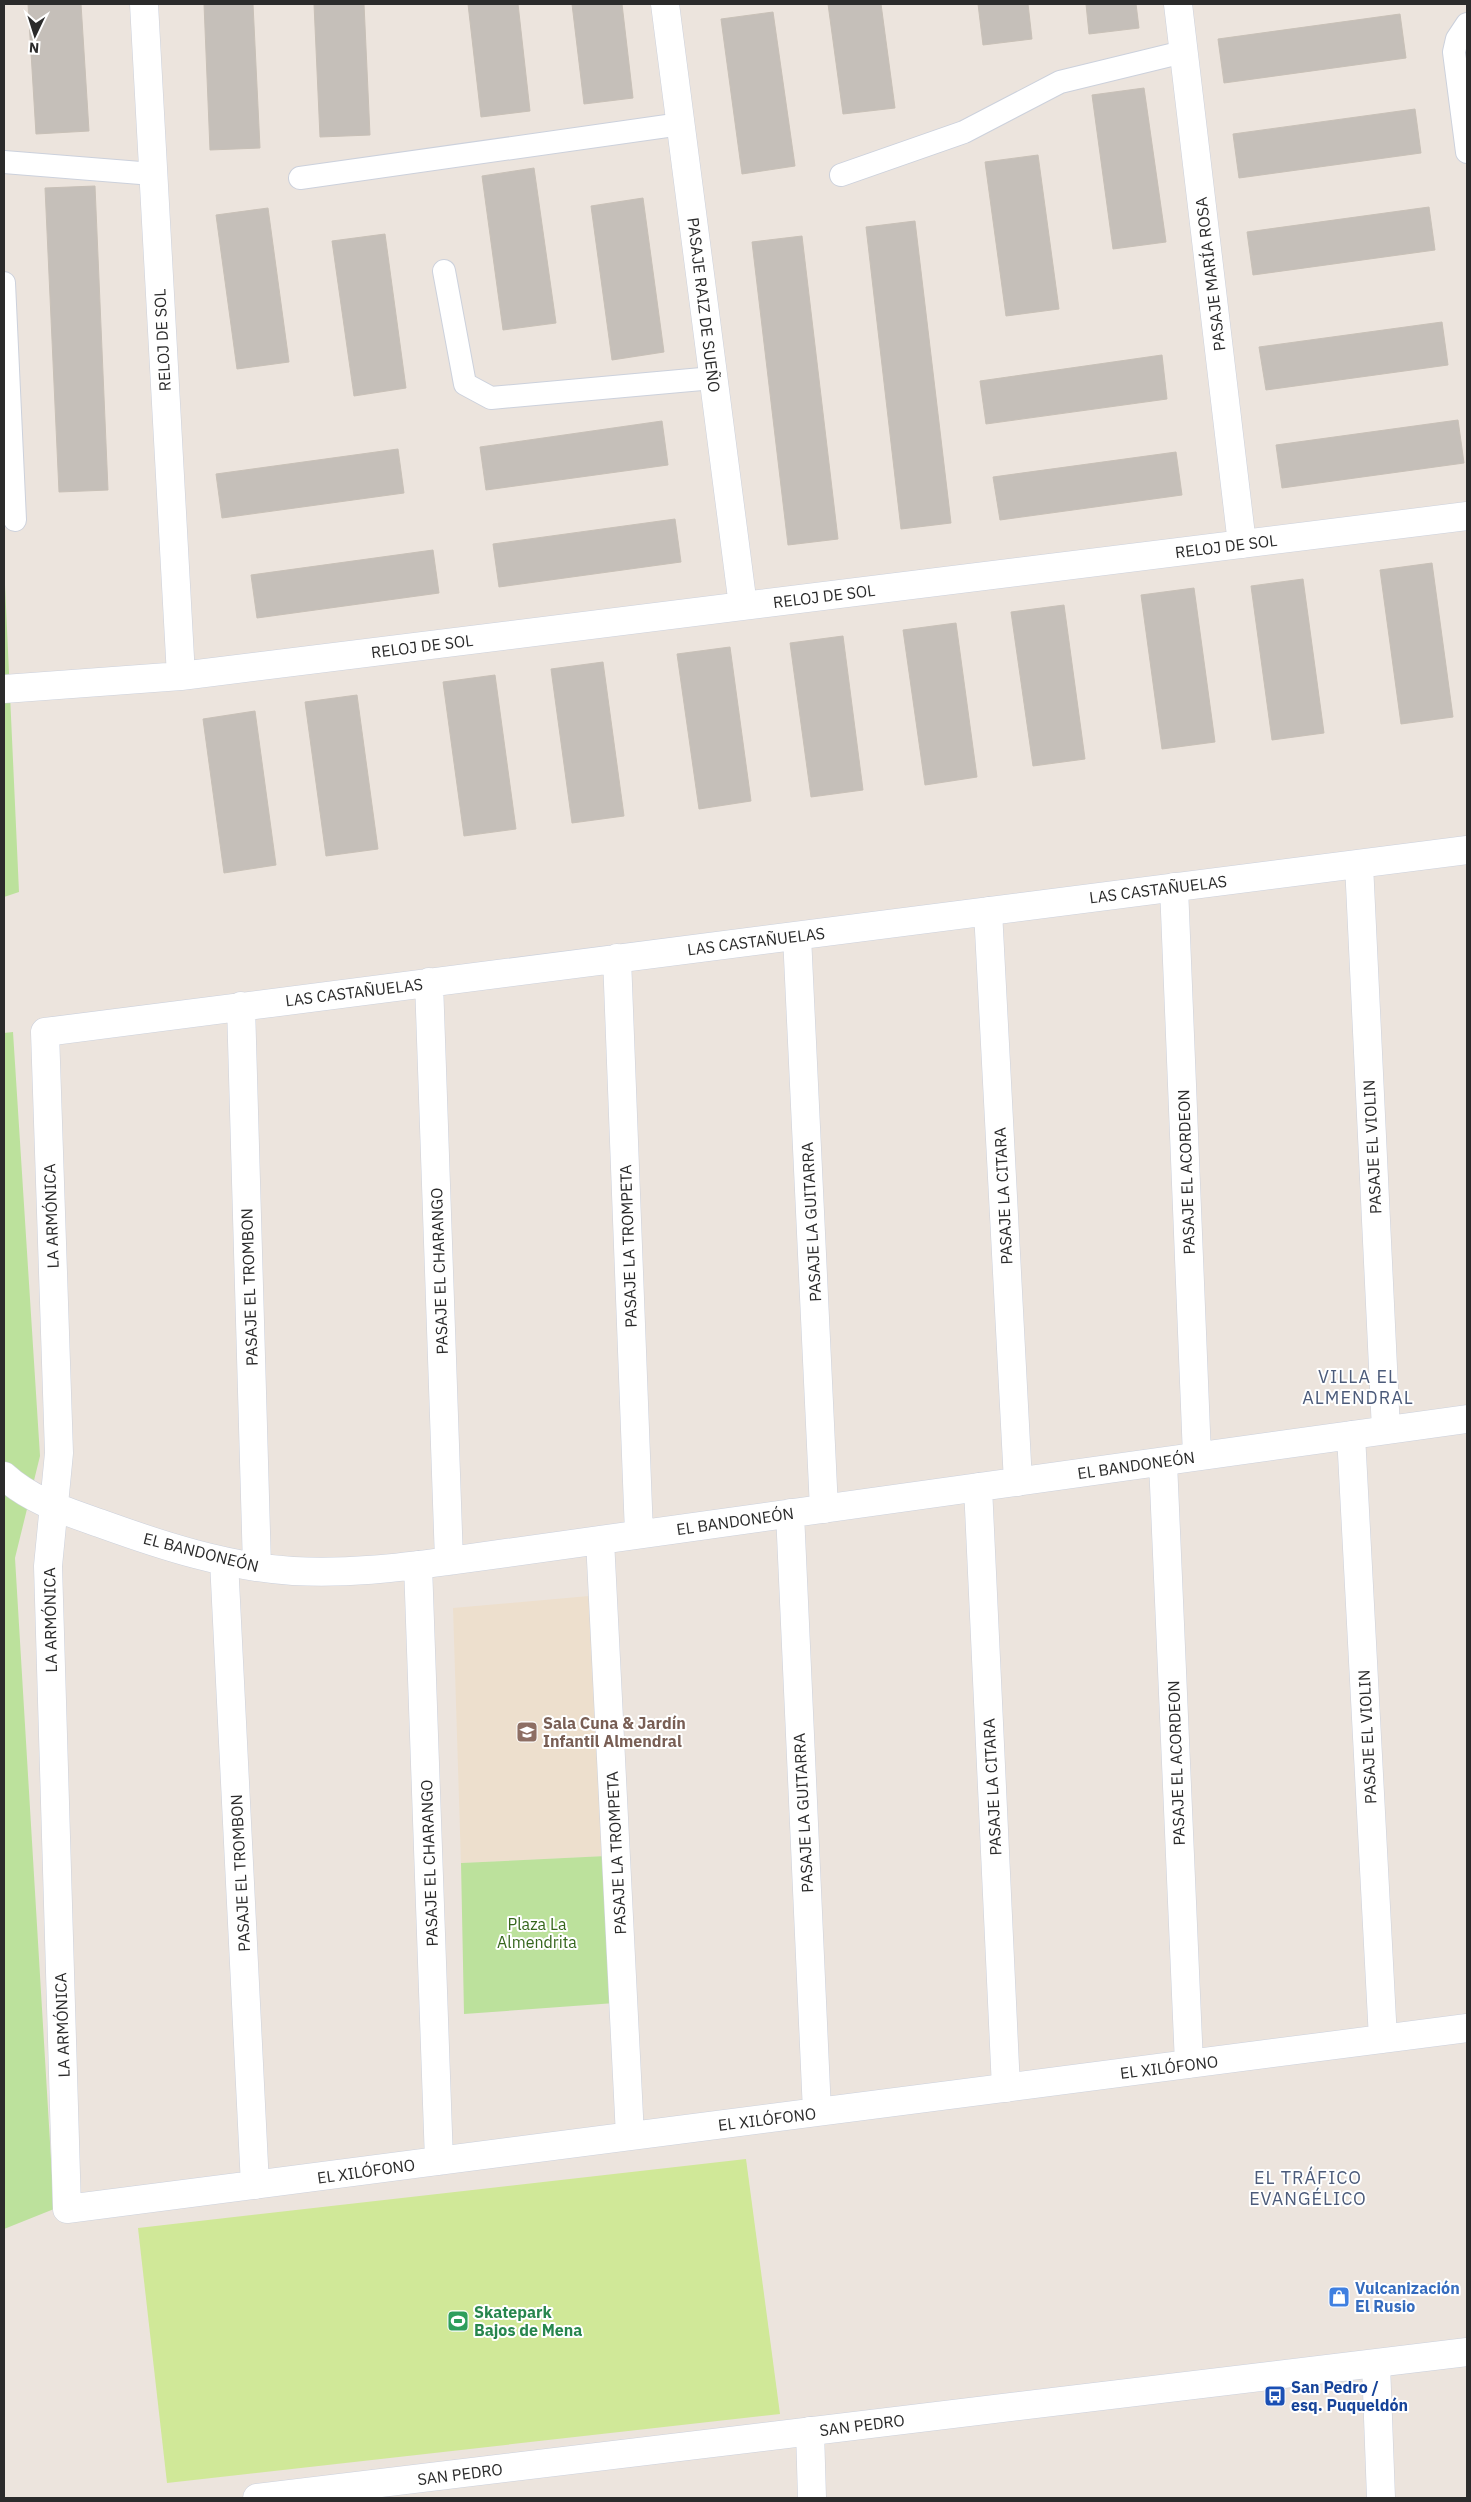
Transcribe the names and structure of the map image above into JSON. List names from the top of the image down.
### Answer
{
  "streets": {
    "street": [
      "PASAJE MARÍA ROSA",
      "PASAJE RAIZ DE SUEÑO",
      "RELOJ DE SOL",
      "LAS CASTAÑUELAS",
      "PASAJE EL VIOLIN",
      "PASAJE EL ACORDEON",
      "PASAJE LA CITARA",
      "LA ARMÓNICA",
      "PASAJE LA GUITARRA",
      "PASAJE LA TROMPETA",
      "PASAJE EL CHARANGO",
      "PASAJE EL TROMBON",
      "EL BANDONEÓN",
      "EL XILÓFONO",
      "SAN PEDRO"
    ]
  },
  "crossings": [
    ["PASAJE MARÍA ROSA", "RELOJ DE SOL"],
    ["PASAJE RAIZ DE SUEÑO", "RELOJ DE SOL"],
    ["LAS CASTAÑUELAS", "PASAJE EL VIOLIN"],
    ["LAS CASTAÑUELAS", "PASAJE EL ACORDEON"],
    ["LAS CASTAÑUELAS", "PASAJE LA CITARA"],
    ["LAS CASTAÑUELAS", "LA ARMÓNICA"],
    ["LAS CASTAÑUELAS", "PASAJE LA GUITARRA"],
    ["LAS CASTAÑUELAS", "PASAJE LA TROMPETA"],
    ["LAS CASTAÑUELAS", "PASAJE EL CHARANGO"],
    ["LAS CASTAÑUELAS", "PASAJE EL TROMBON"],
    ["PASAJE EL VIOLIN", "EL BANDONEÓN"],
    ["PASAJE EL VIOLIN", "EL XILÓFONO"],
    ["PASAJE EL ACORDEON", "EL BANDONEÓN"],
    ["PASAJE EL ACORDEON", "EL XILÓFONO"],
    ["PASAJE LA CITARA", "EL BANDONEÓN"],
    ["PASAJE LA CITARA", "EL XILÓFONO"],
    ["LA ARMÓNICA", "EL BANDONEÓN"],
    ["LA ARMÓNICA", "EL XILÓFONO"],
    ["PASAJE LA GUITARRA", "EL BANDONEÓN"],
    ["PASAJE LA GUITARRA", "EL XILÓFONO"],
    ["PASAJE LA TROMPETA", "EL BANDONEÓN"],
    ["PASAJE LA TROMPETA", "EL XILÓFONO"],
    ["PASAJE EL CHARANGO", "EL BANDONEÓN"],
    ["PASAJE EL CHARANGO", "EL XILÓFONO"],
    ["PASAJE EL TROMBON", "EL BANDONEÓN"],
    ["PASAJE EL TROMBON", "EL XILÓFONO"]
  ],
  "districts": ["VILLA EL ALMENDRAL", "EL TRÁFICO EVANGÉLICO"],
  "parks": ["Plaza La Almendrita"],
  "places": {
    "school or university": ["Sala Cuna & Jardín Infantil Almendral"],
    "shop": ["Vulcanización El Rusio"],
    "sports": ["Skatepark Bajos de Mena"],
    "bus stop": ["San Pedro / esq. Puqueldón"]
  },
  "north": "bottom"
}
